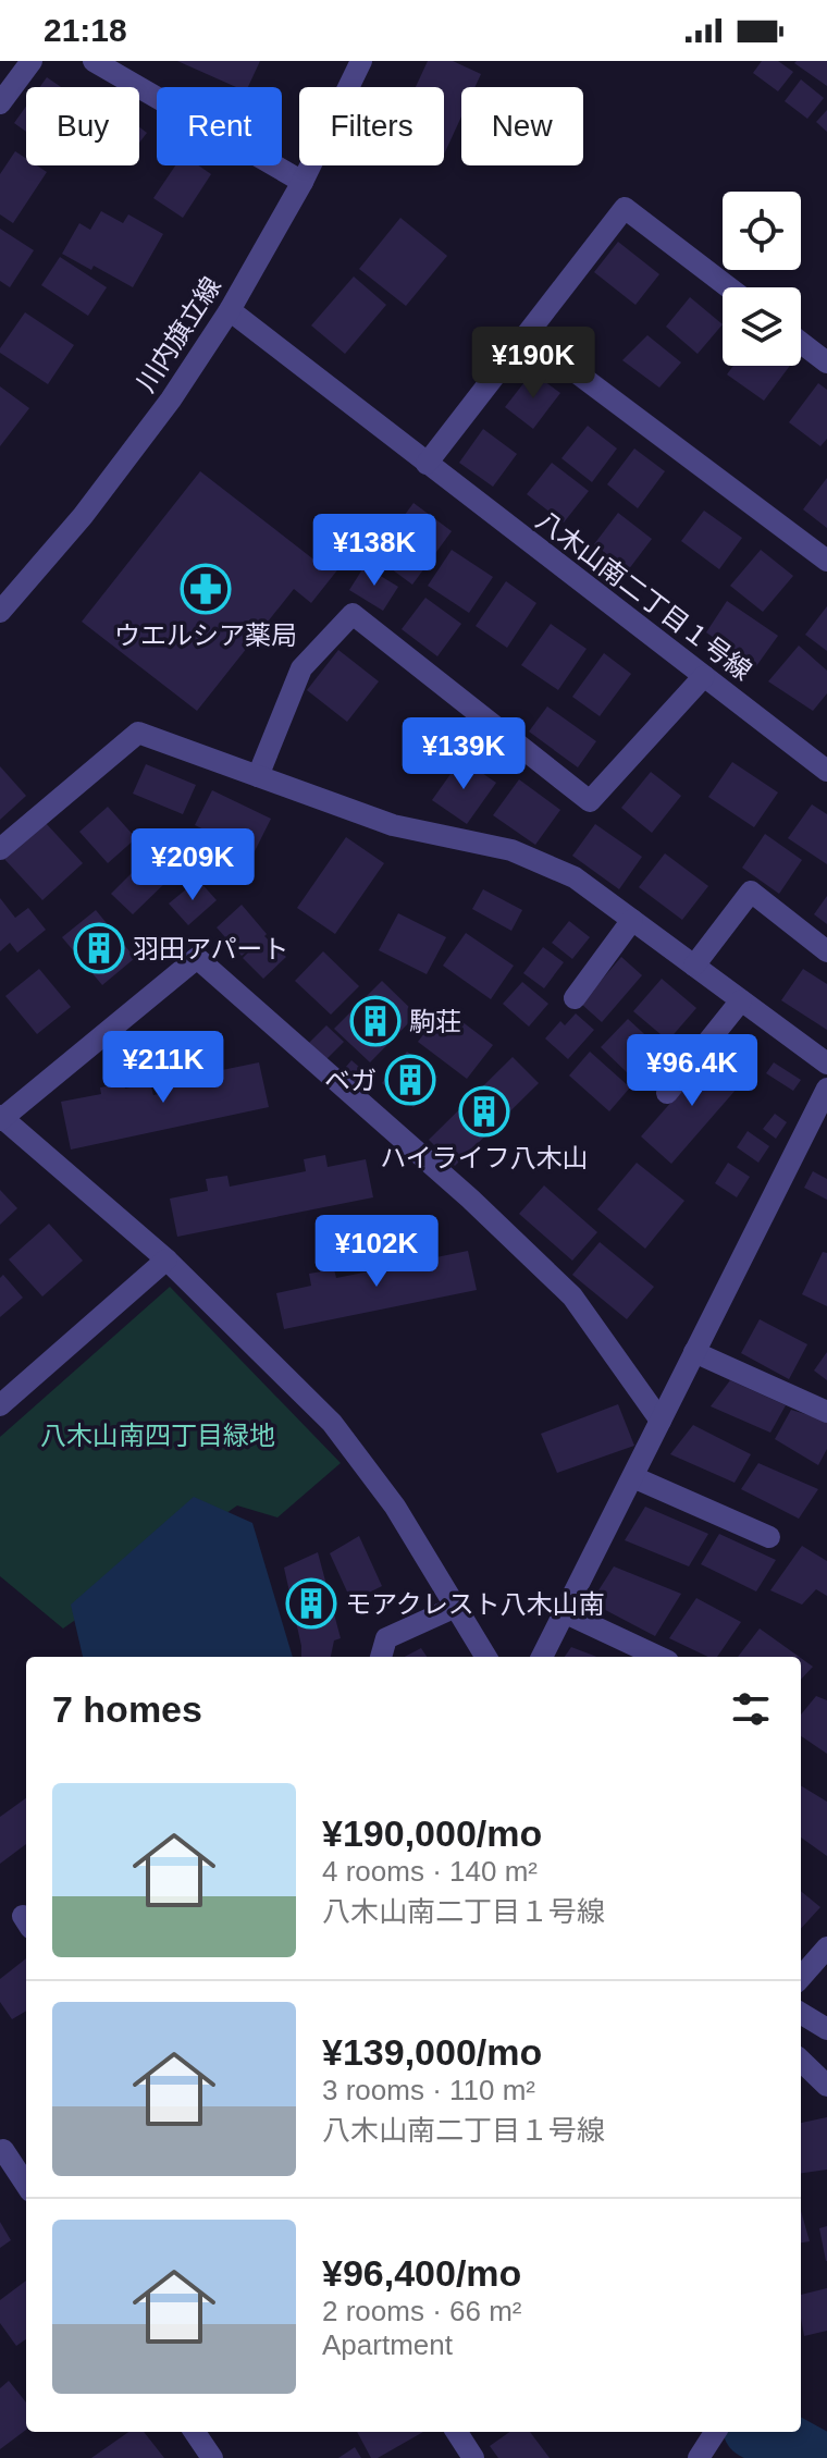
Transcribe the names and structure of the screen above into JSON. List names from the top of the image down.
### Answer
{
  "streets": {
    "street": ["川内旗立線", "八木山南二丁目１号線"]
  },
  "crossings": [
    ["川内旗立線", "八木山南二丁目１号線"]
  ],
  "parks": ["八木山南四丁目緑地"],
  "places": {
    "pharmacy": ["ウエルシア薬局"],
    "building": [
      "羽田アパート",
      "駒荘",
      "ベガ",
      "ハイライフ八木山",
      "モアクレスト八木山南"
    ]
  },
  "page": {
    "status": "21:18",
    "chip": [
      "Buy",
      "Rent",
      "Filters",
      "New"
    ],
    "price": [
      "¥190K",
      "¥138K",
      "¥139K",
      "¥209K",
      "¥211K",
      "¥96.4K",
      "¥102K"
    ],
    "heading": "7 homes",
    "list": [
      {
        "name": "¥190,000/mo",
        "note": "4 rooms · 140 m² · 八木山南二丁目１号線"
      },
      {
        "name": "¥139,000/mo",
        "note": "3 rooms · 110 m² · 八木山南二丁目１号線"
      },
      {
        "name": "¥96,400/mo",
        "note": "2 rooms · 66 m² · Apartment"
      }
    ]
  }
}
